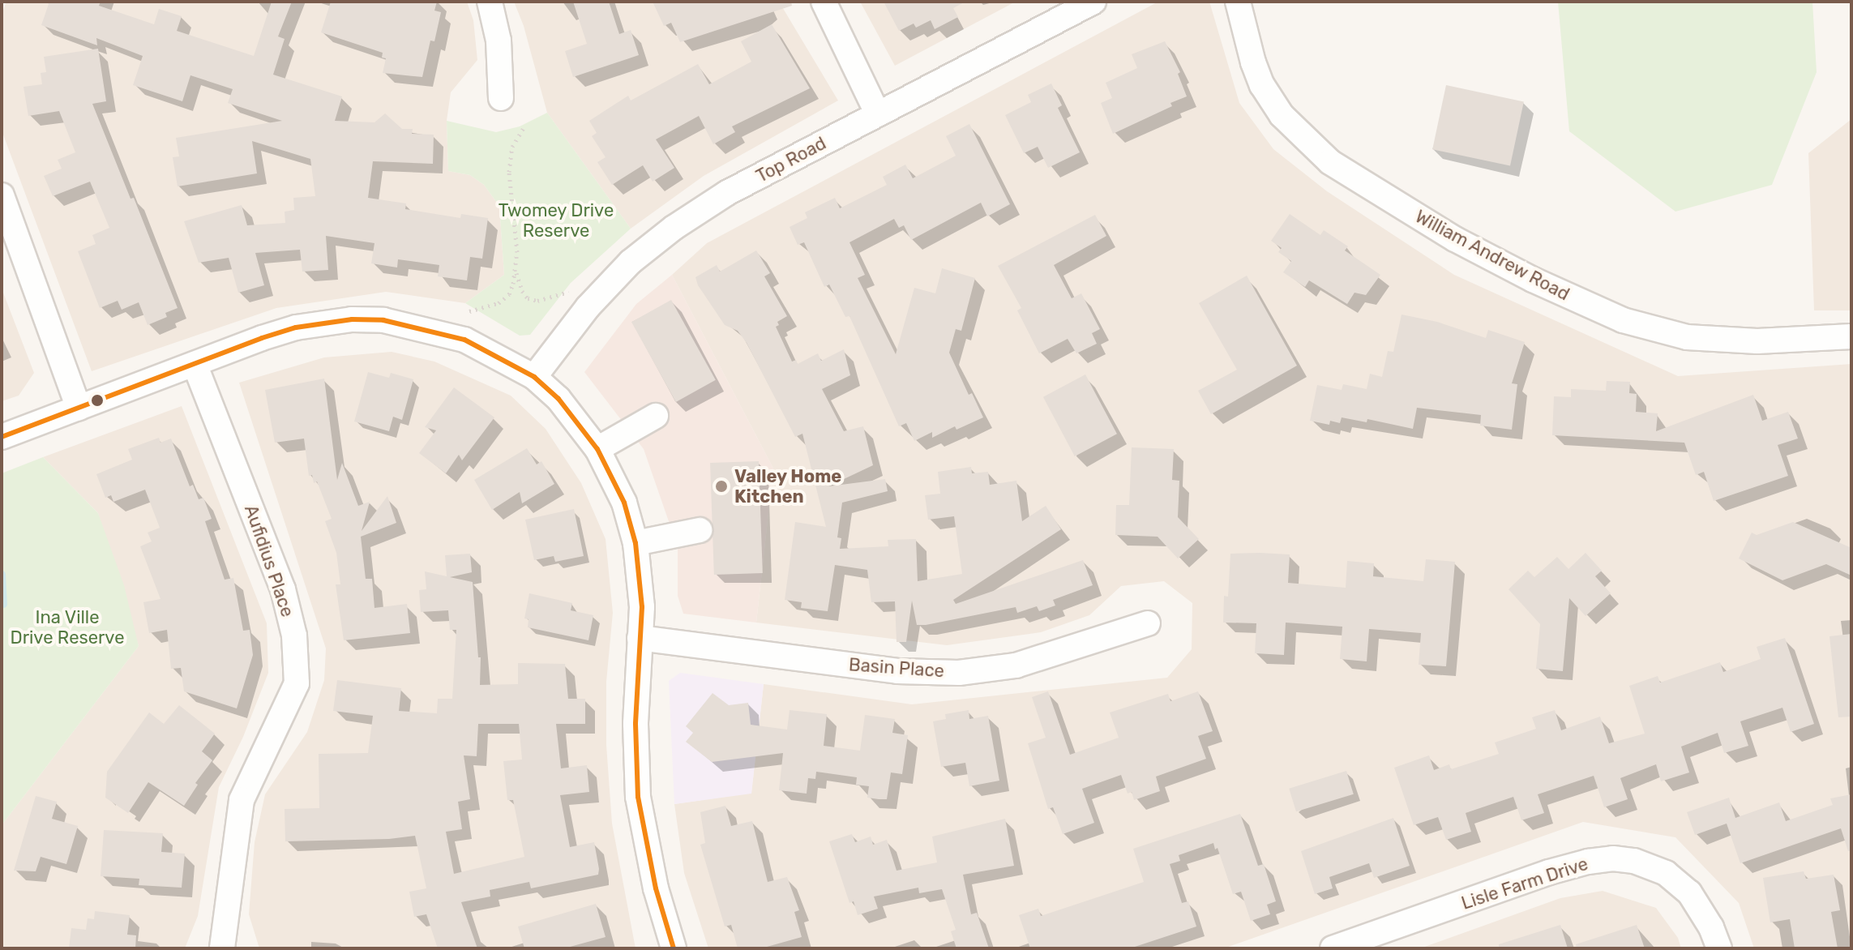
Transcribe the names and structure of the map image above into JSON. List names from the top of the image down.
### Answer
{
  "streets": {
    "street": [
      "Top Road",
      "William Andrew Road",
      "Aufidius Place",
      "Basin Place",
      "Lisle Farm Drive"
    ]
  },
  "parks": ["Twomey Drive Reserve", "Ina Ville Drive Reserve"],
  "places": ["Valley Home Kitchen"]
}
